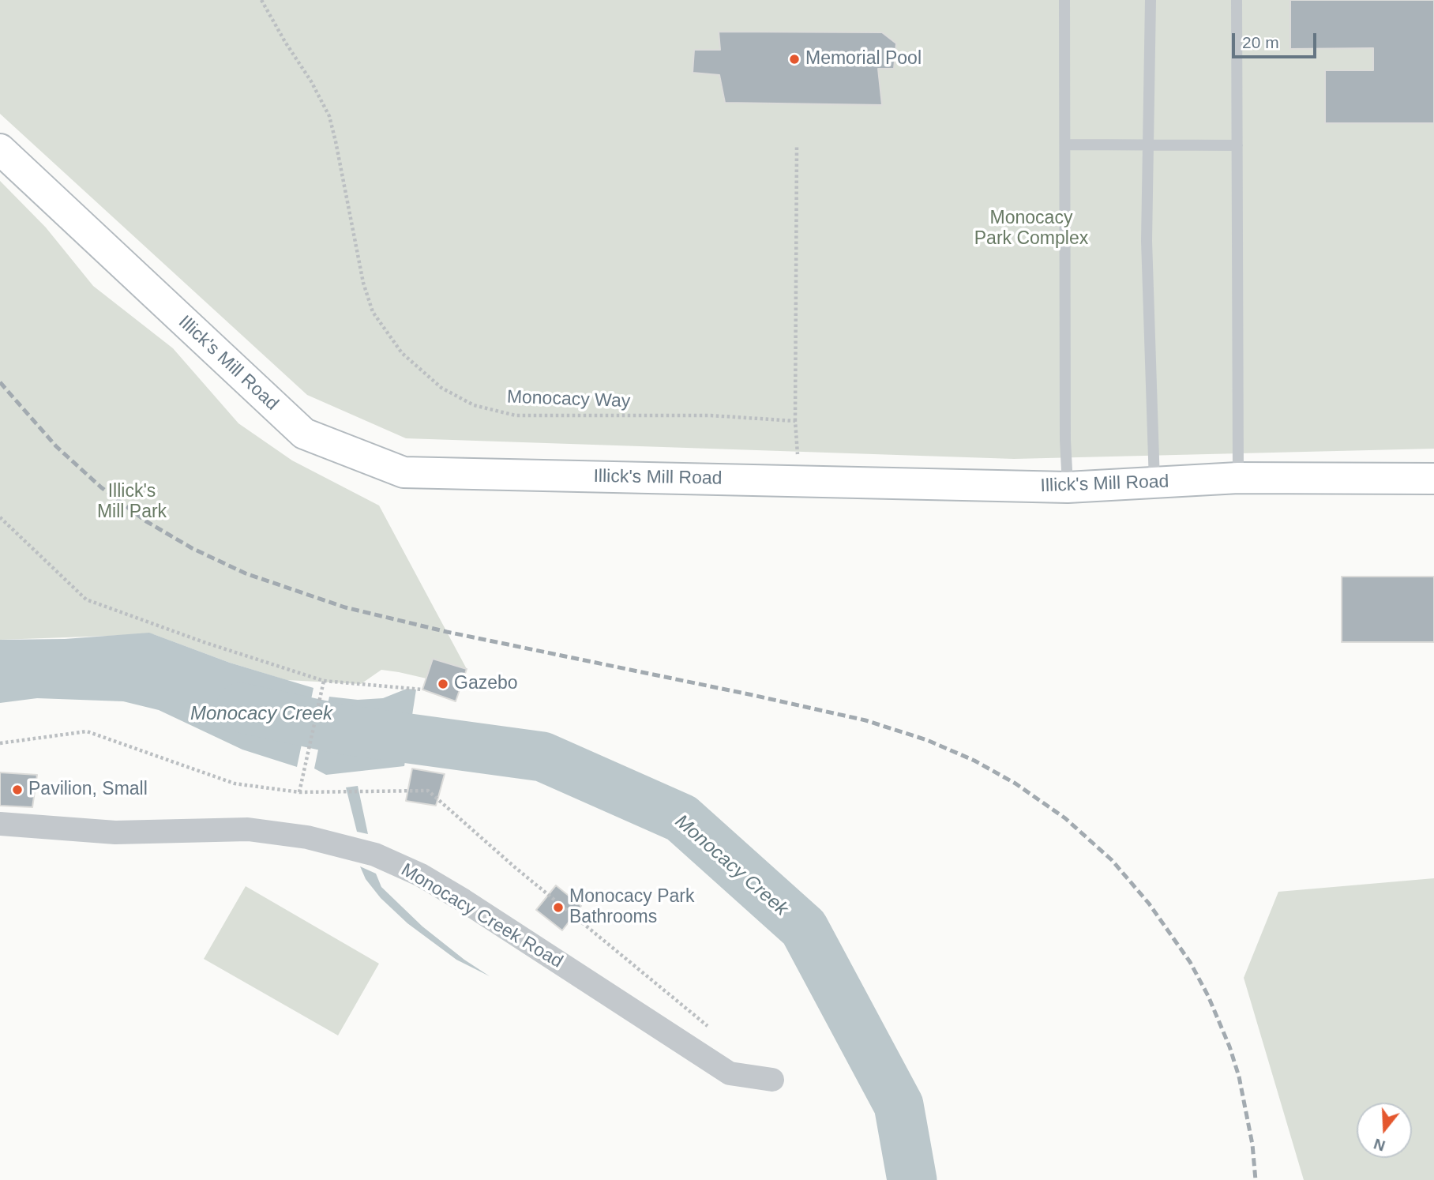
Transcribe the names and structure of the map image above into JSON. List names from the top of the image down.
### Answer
{
  "streets": {
    "street": ["Illick's Mill Road", "Monocacy Creek Road"],
    "path": ["Monocacy Way"]
  },
  "water": ["Monocacy Creek"],
  "parks": ["Monocacy Park Complex", "Illick's Mill Park"],
  "places": [
    "Memorial Pool",
    "Gazebo",
    "Pavilion, Small",
    "Monocacy Park Bathrooms"
  ],
  "scale_bar": "20 m",
  "north": "bottom"
}
